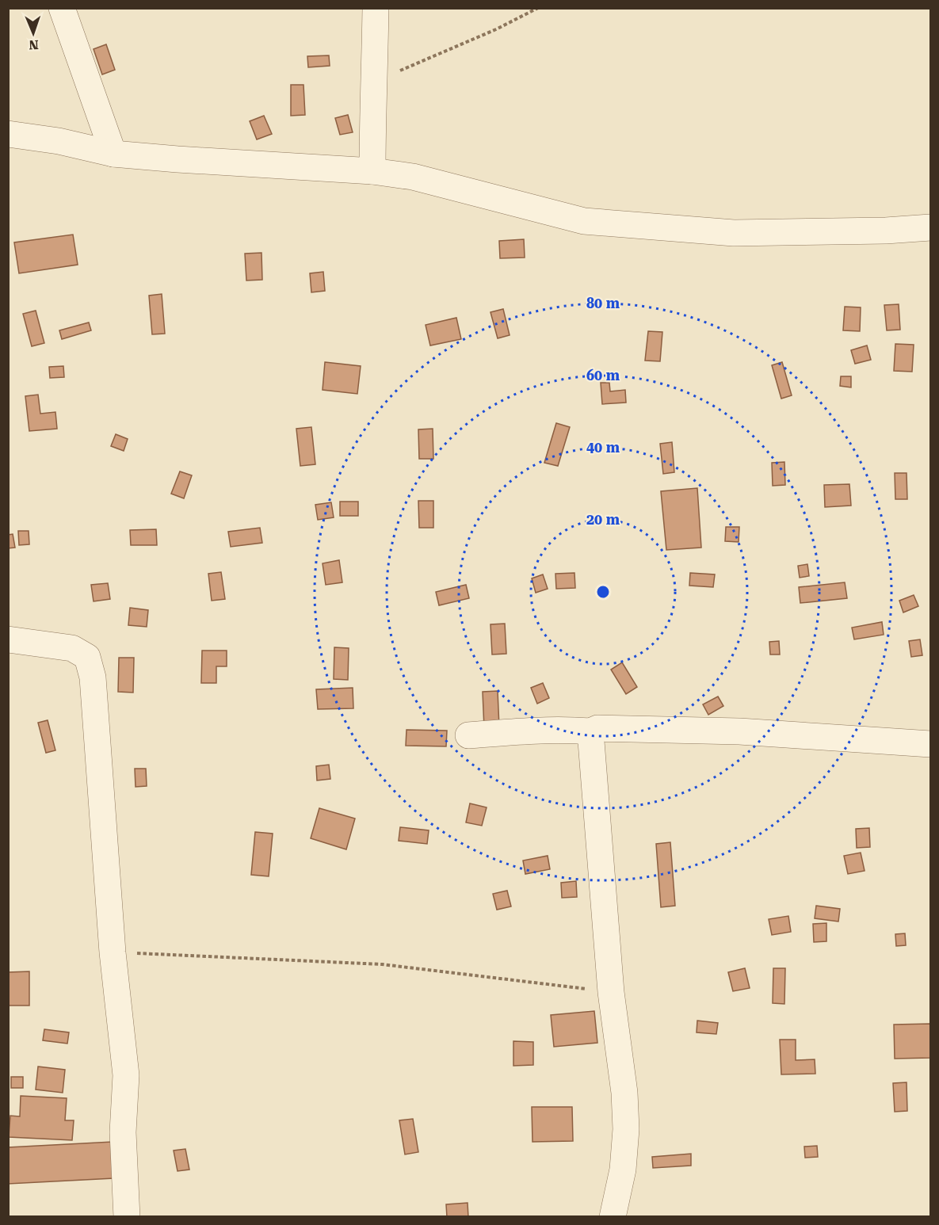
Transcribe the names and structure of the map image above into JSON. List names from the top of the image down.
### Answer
{
  "north": "bottom",
  "rings": [
    "80 m",
    "60 m",
    "40 m",
    "20 m"
  ]
}
